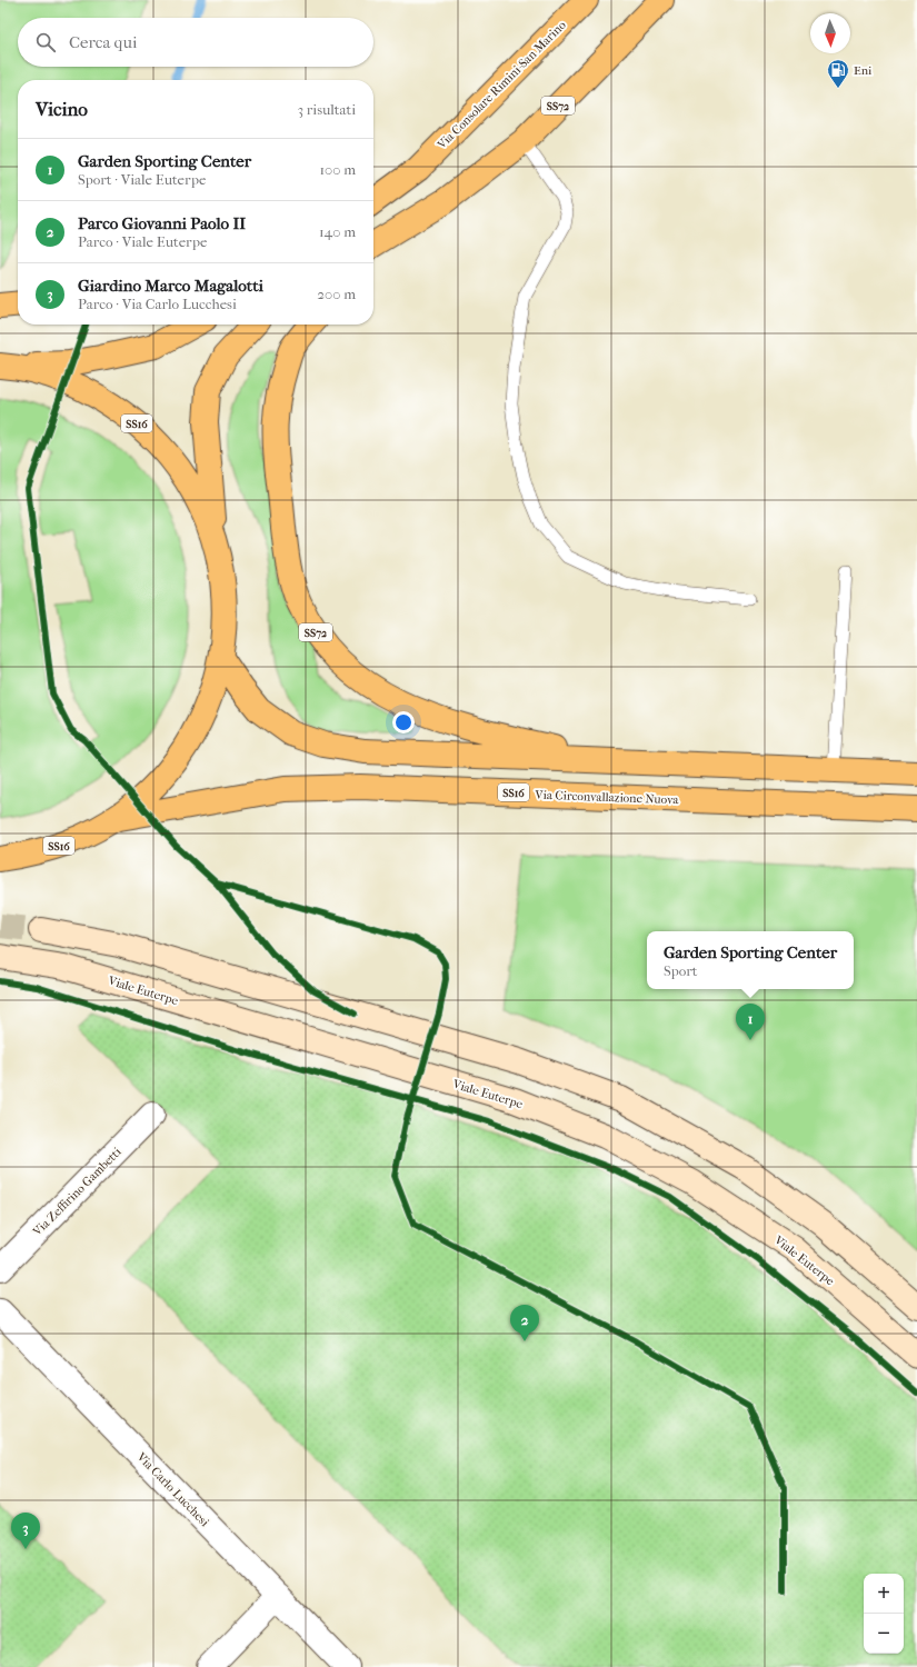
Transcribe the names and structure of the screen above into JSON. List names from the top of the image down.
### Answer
{
  "streets": {
    "main road": [
      "Via Consolare Rimini-San Marino",
      "SS72",
      "SS16",
      "Via Circonvallazione Nuova",
      "Viale Euterpe"
    ],
    "street": ["Via Zeffirino Gambetti", "Via Carlo Lucchesi"]
  },
  "places": {
    "fuel station": ["Eni"]
  },
  "north": "bottom",
  "page": {
    "search": "Cerca qui",
    "heading": ["Vicino", "3 risultati"],
    "list": [
      {
        "mark": "1",
        "name": "Garden Sporting Center",
        "note": "Sport · Viale Euterpe",
        "value": "100 m"
      },
      {
        "mark": "2",
        "name": "Parco Giovanni Paolo II",
        "note": "Parco · Viale Euterpe",
        "value": "140 m"
      },
      {
        "mark": "3",
        "name": "Giardino Marco Magalotti",
        "note": "Parco · Via Carlo Lucchesi",
        "value": "200 m"
      }
    ],
    "popup": ["Garden Sporting Center", "Sport"],
    "pins": ["1", "2", "3"],
    "map_buttons": ["+", "−"]
  }
}
